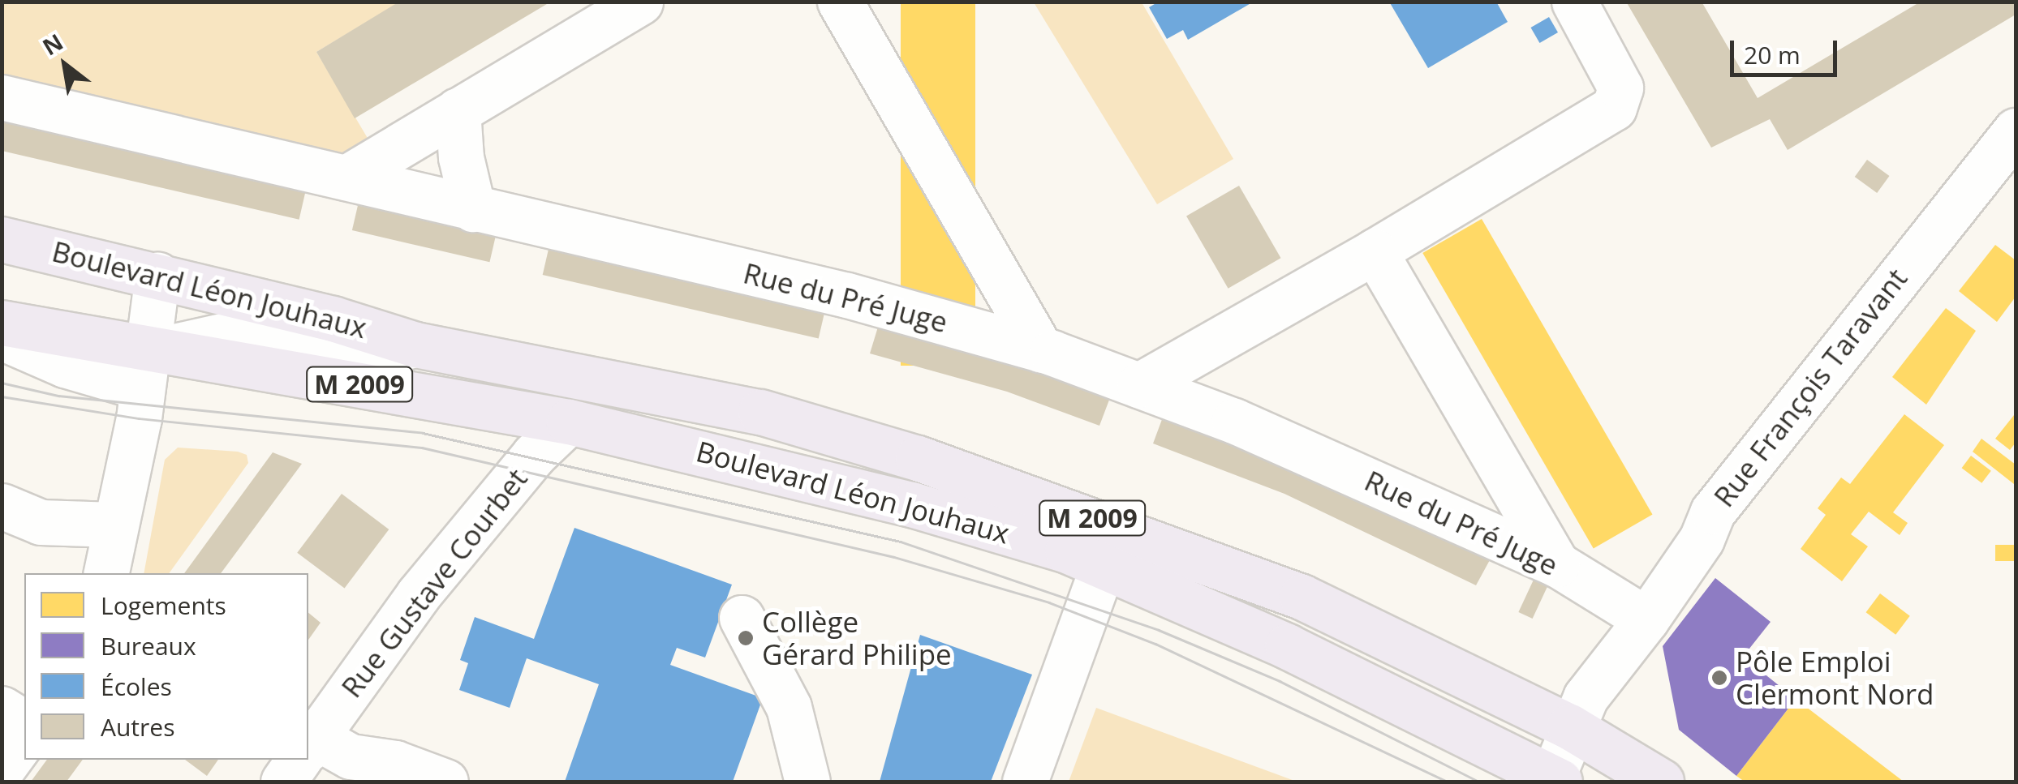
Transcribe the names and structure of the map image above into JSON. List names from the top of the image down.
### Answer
{
  "streets": {
    "main road": ["Boulevard Léon Jouhaux", "M 2009"],
    "street": ["Rue du Pré Juge", "Rue François Taravant", "Rue Gustave Courbet"]
  },
  "crossings": [
    ["Boulevard Léon Jouhaux", "Rue François Taravant"],
    ["Boulevard Léon Jouhaux", "Rue Gustave Courbet"],
    ["Rue du Pré Juge", "Rue François Taravant"]
  ],
  "places": ["Collège Gérard Philipe", "Pôle Emploi Clermont Nord"],
  "legend": [
    "Logements",
    "Bureaux",
    "Écoles",
    "Autres"
  ],
  "scale_bar": "20 m",
  "north": "top left"
}
